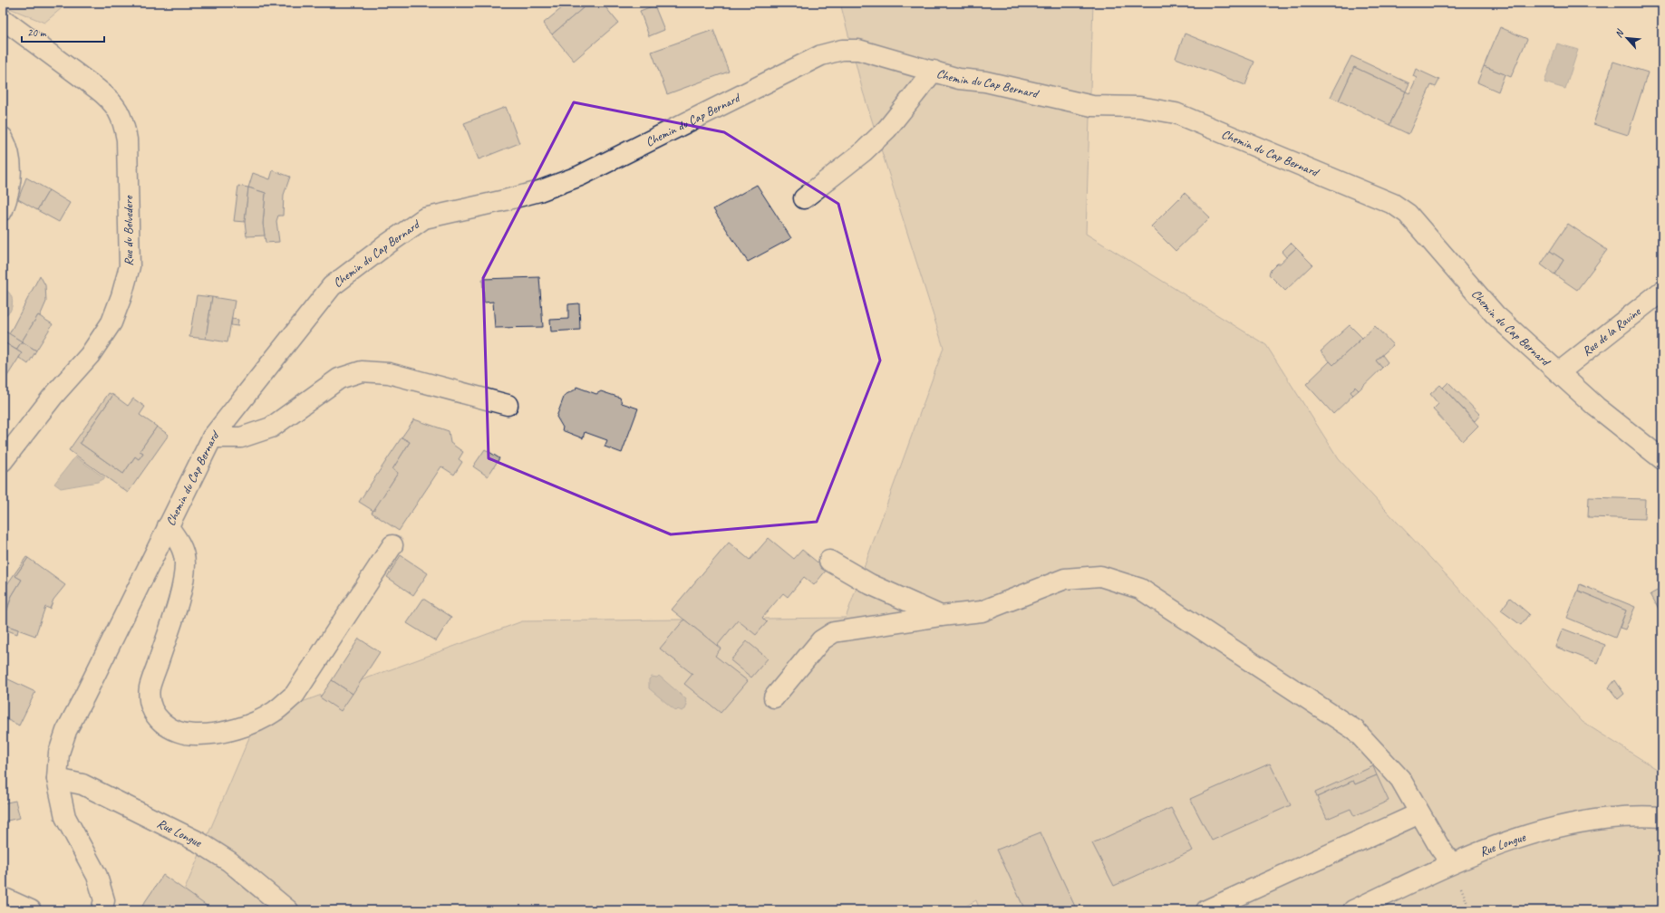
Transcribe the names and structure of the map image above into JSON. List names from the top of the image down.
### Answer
{
  "streets": {
    "street": [
      "Chemin du Cap Bernard",
      "Rue du Belvedere",
      "Rue de la Ravine",
      "Rue Longue"
    ]
  },
  "crossings": [
    ["Chemin du Cap Bernard", "Rue de la Ravine"],
    ["Chemin du Cap Bernard", "Rue Longue"]
  ],
  "scale_bar": "20 m",
  "north": "top left"
}
